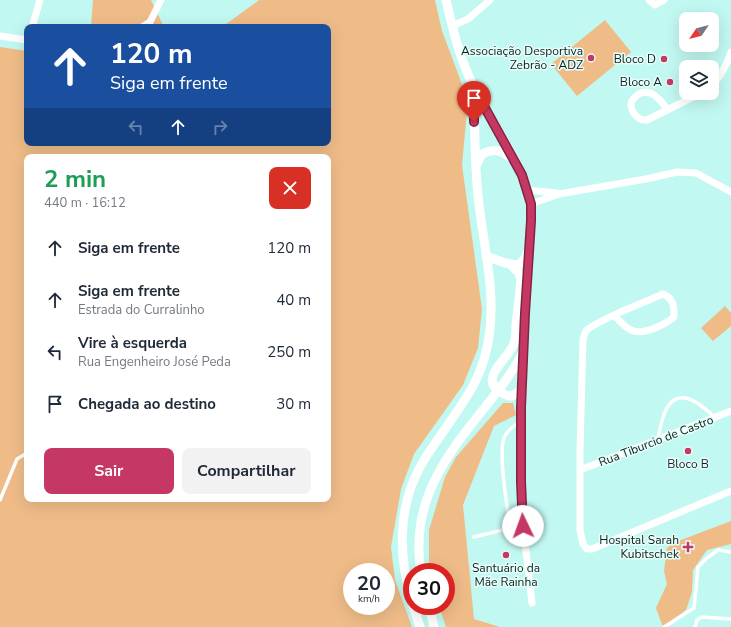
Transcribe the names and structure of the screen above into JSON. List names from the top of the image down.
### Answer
{
  "streets": {
    "street": ["Rua Tiburcio de Castro"]
  },
  "places": {
    "other": [
      "Associação Desportiva Zebrão - ADZ",
      "Bloco D",
      "Bloco A",
      "Bloco B",
      "Santuário da Mãe Rainha"
    ],
    "health": ["Hospital Sarah Kubitschek"]
  },
  "north": "bottom left",
  "page": {
    "turn": ["120 m", "Siga em frente"],
    "heading": ["2 min", "440 m · 16:12"],
    "list": [
      {
        "name": "Siga em frente",
        "value": "120 m"
      },
      {
        "name": "Siga em frente",
        "note": "Estrada do Curralinho",
        "value": "40 m"
      },
      {
        "name": "Vire à esquerda",
        "note": "Rua Engenheiro José Peda",
        "value": "250 m"
      },
      {
        "name": "Chegada ao destino",
        "value": "30 m"
      }
    ],
    "buttons": ["Sair", "Compartilhar"],
    "speed": "20 km/h",
    "limit": "30"
  }
}
